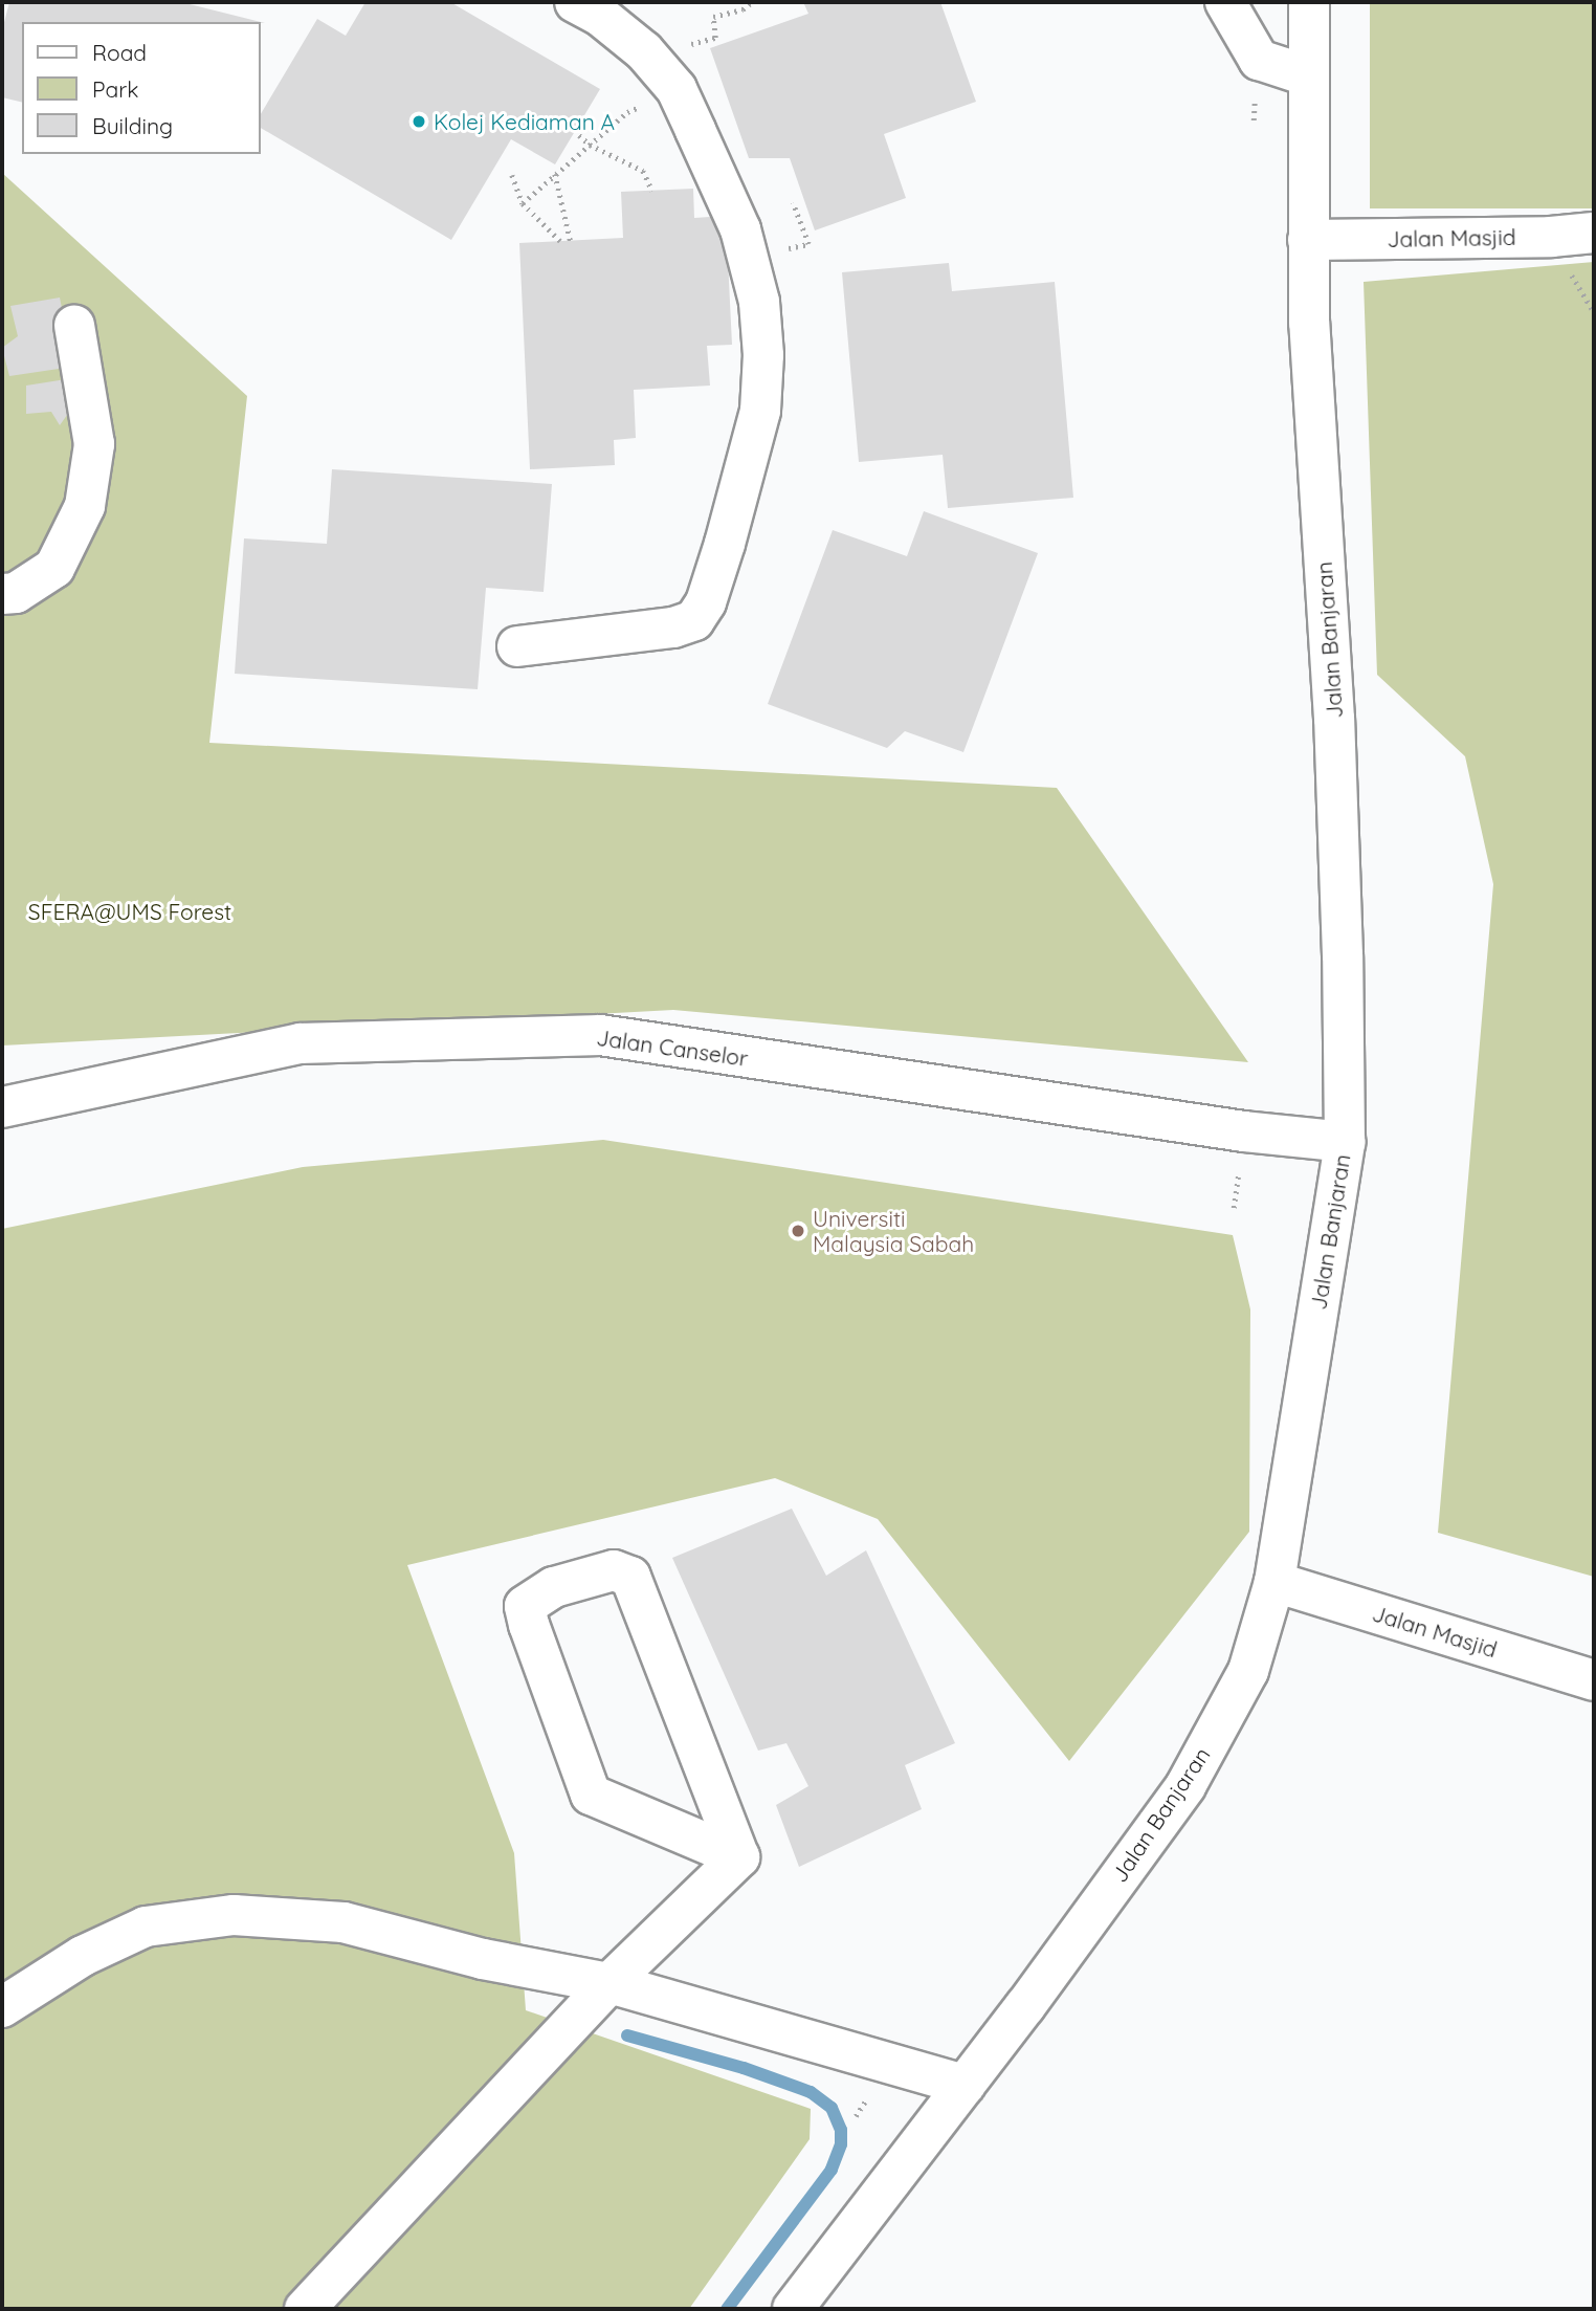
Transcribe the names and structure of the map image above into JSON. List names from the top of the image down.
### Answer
{
  "streets": {
    "street": ["Jalan Masjid", "Jalan Banjaran", "Jalan Canselor"]
  },
  "crossings": [
    ["Jalan Masjid", "Jalan Banjaran"],
    ["Jalan Banjaran", "Jalan Canselor"]
  ],
  "parks": ["SFERA@UMS Forest"],
  "places": ["Kolej Kediaman A", "Universiti Malaysia Sabah"],
  "legend": ["Road", "Park", "Building"]
}
